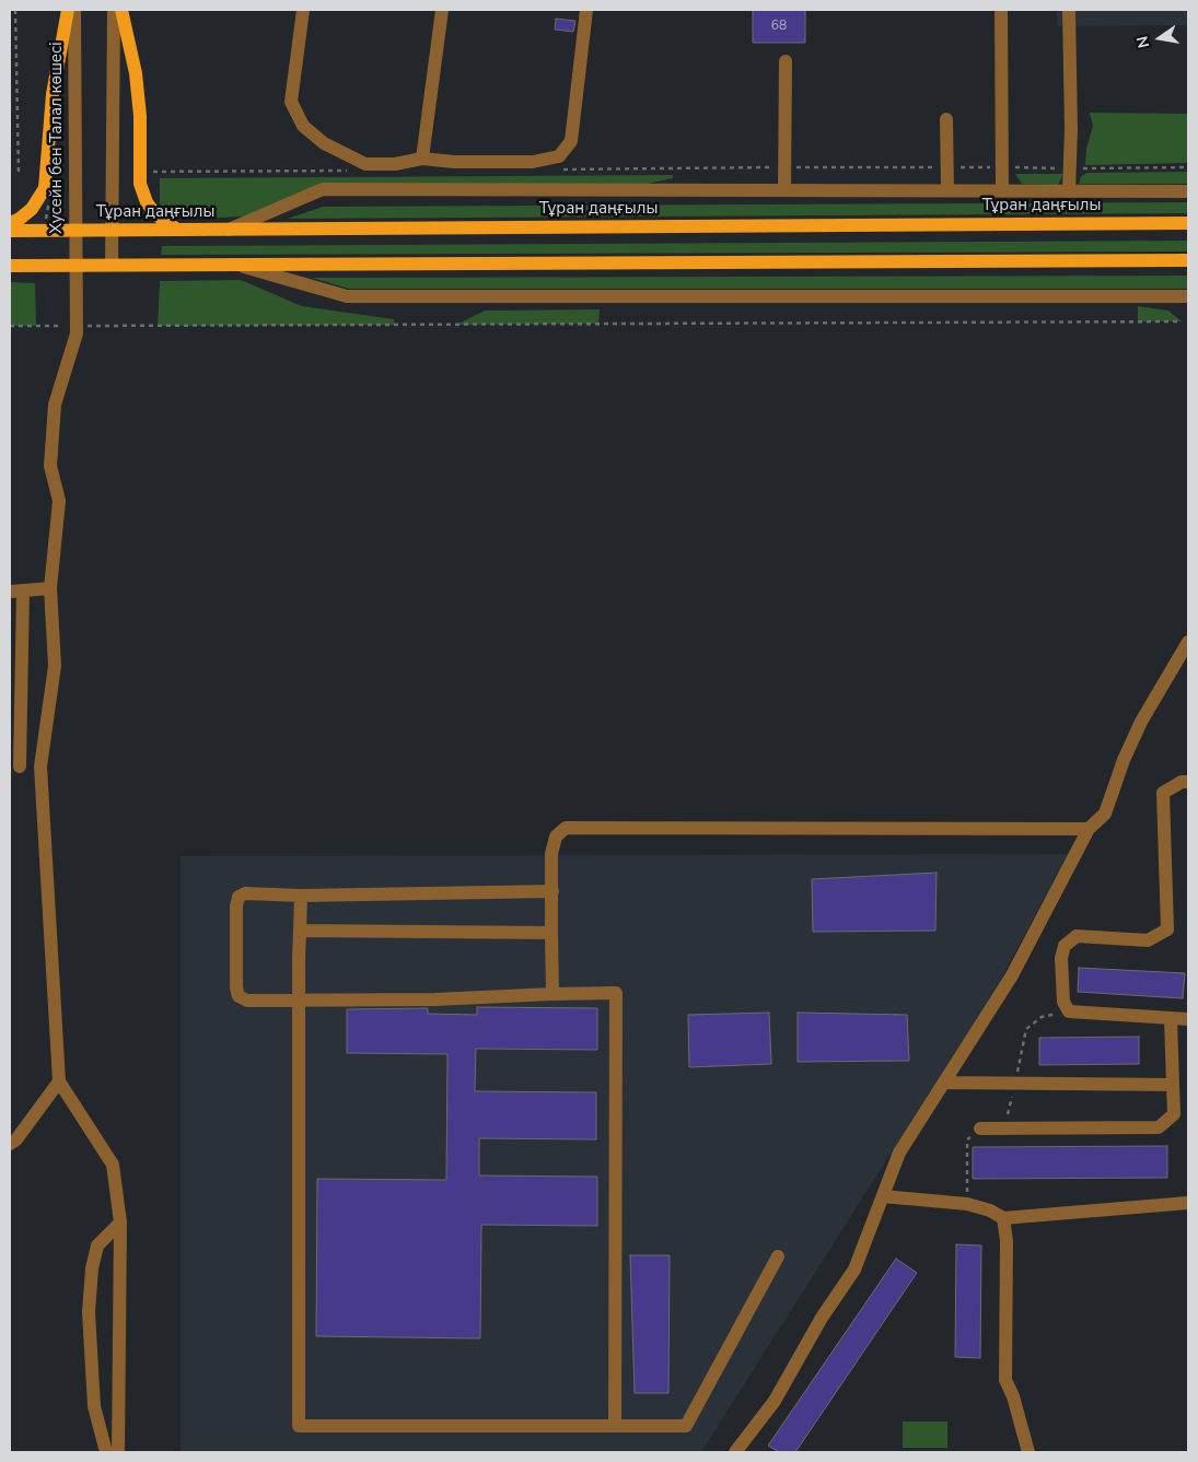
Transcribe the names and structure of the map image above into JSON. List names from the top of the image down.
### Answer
{
  "streets": {
    "main road": ["Тұран даңғылы"],
    "street": ["Хусейн бен Талал көшесі"]
  },
  "crossings": [
    ["Хусейн бен Талал көшесі", "Тұран даңғылы"]
  ],
  "house_numbers": ["68"],
  "north": "left"
}
